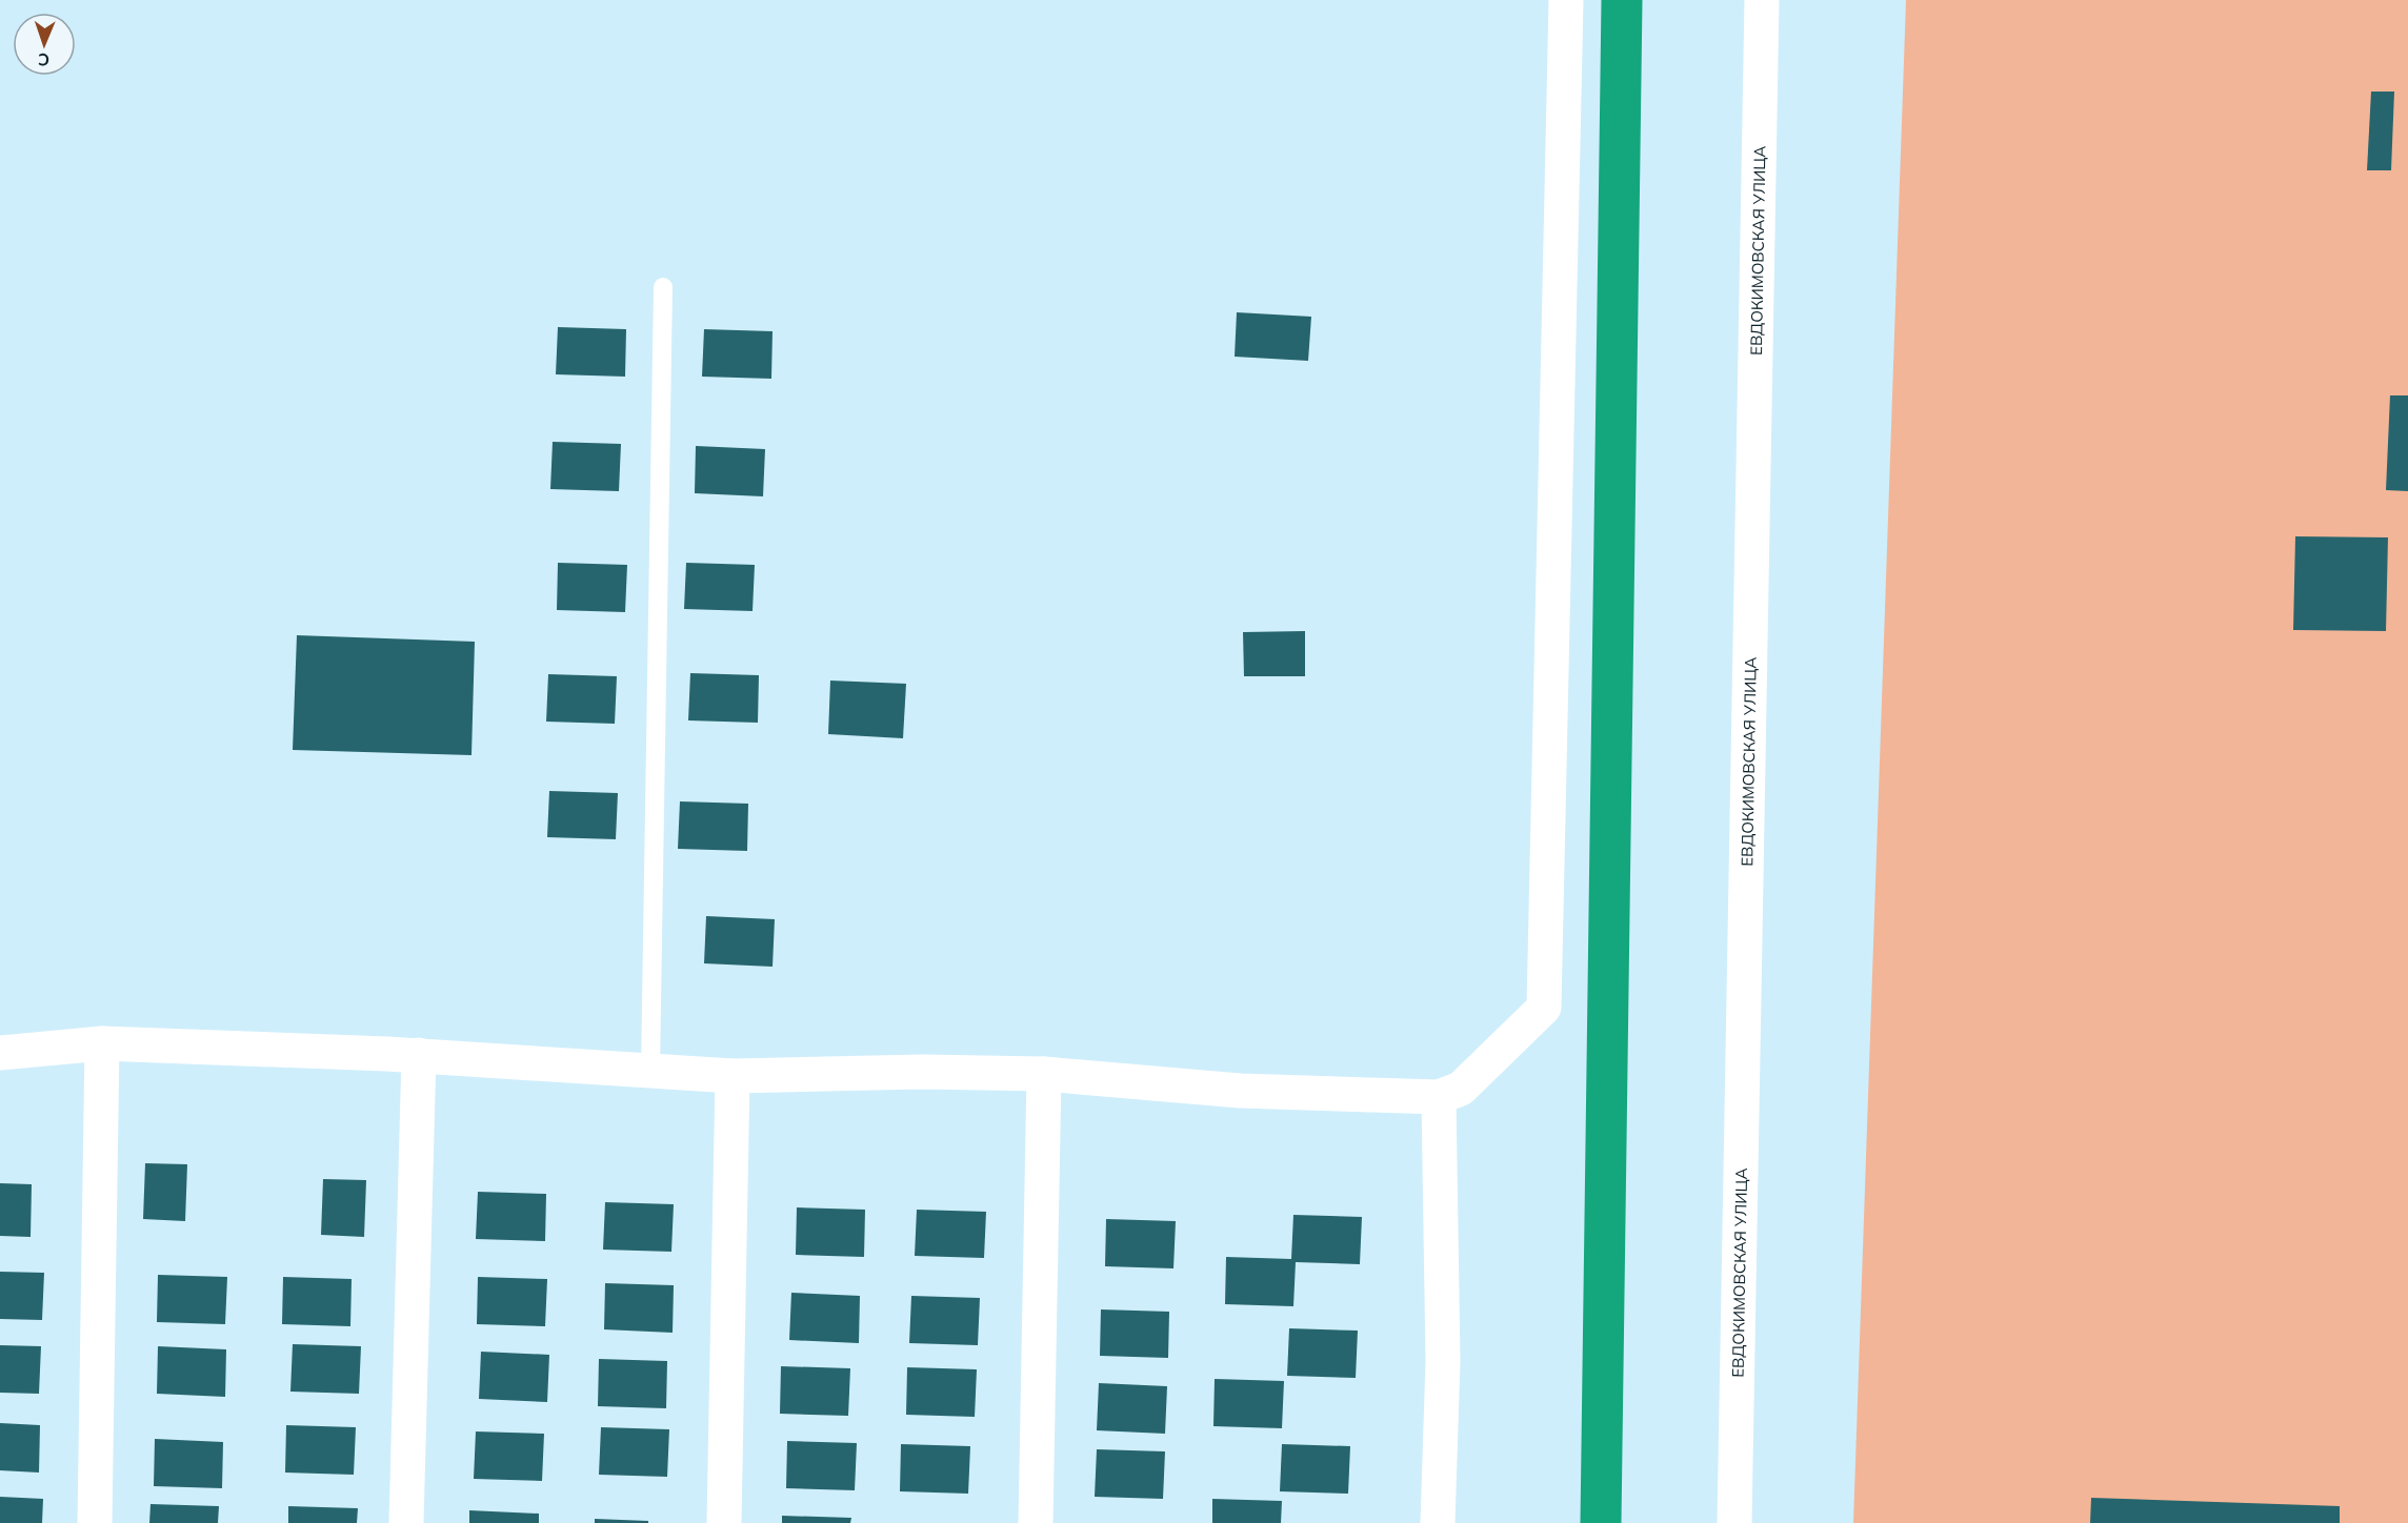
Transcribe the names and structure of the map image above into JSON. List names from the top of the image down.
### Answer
{
  "streets": {
    "street": ["ЕВДОКИМОВСКАЯ УЛИЦА"]
  },
  "north": "bottom"
}
